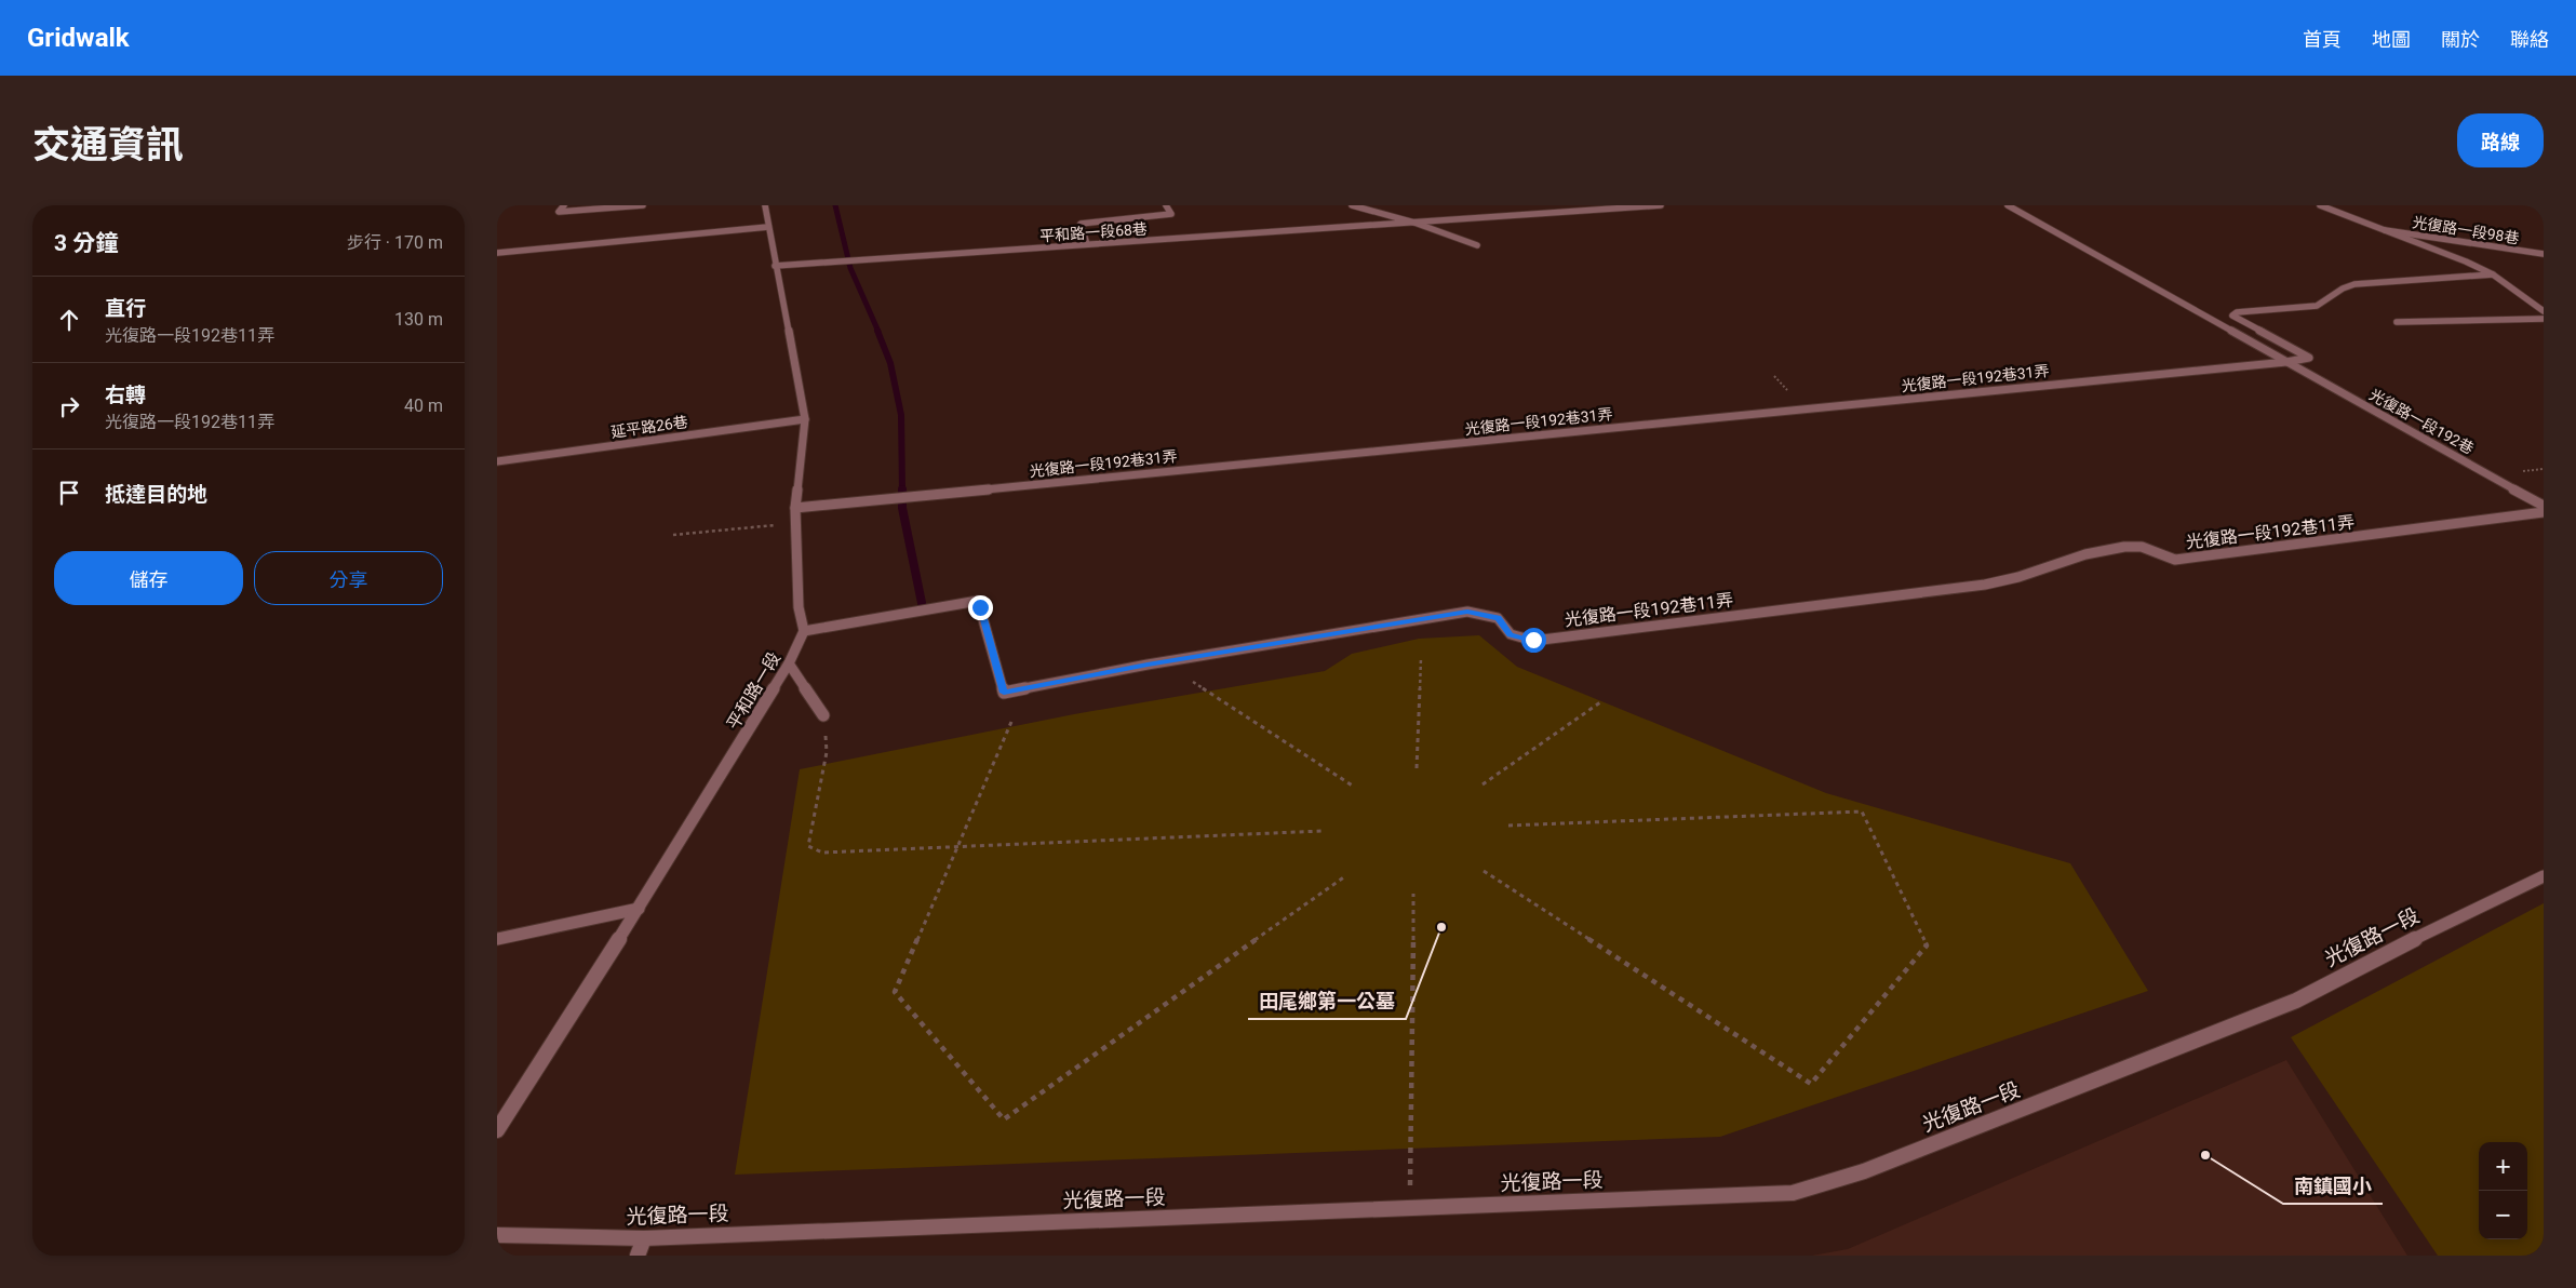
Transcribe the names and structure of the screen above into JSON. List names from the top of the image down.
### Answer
{
  "streets": {
    "street": [
      "光復路一段98巷",
      "平和路一段68巷",
      "光復路一段192巷31弄",
      "光復路一段192巷",
      "延平路26巷",
      "光復路一段192巷11弄",
      "平和路一段",
      "光復路一段"
    ]
  },
  "crossings": [
    ["光復路一段192巷31弄", "光復路一段192巷"],
    ["光復路一段192巷11弄", "平和路一段"]
  ],
  "places": ["田尾鄉第一公墓", "南鎮國小"],
  "page": {
    "header": "Gridwalk",
    "nav": [
      "首頁",
      "地圖",
      "關於",
      "聯絡"
    ],
    "title": "交通資訊",
    "buttons": [
      "路線",
      ["儲存", "分享"]
    ],
    "heading": ["3 分鐘", "步行 · 170 m"],
    "list": [
      ["直行", "光復路一段192巷11弄", "130 m"],
      ["右轉", "光復路一段192巷11弄", "40 m"],
      "抵達目的地"
    ],
    "map_buttons": ["+", "−"]
  }
}
